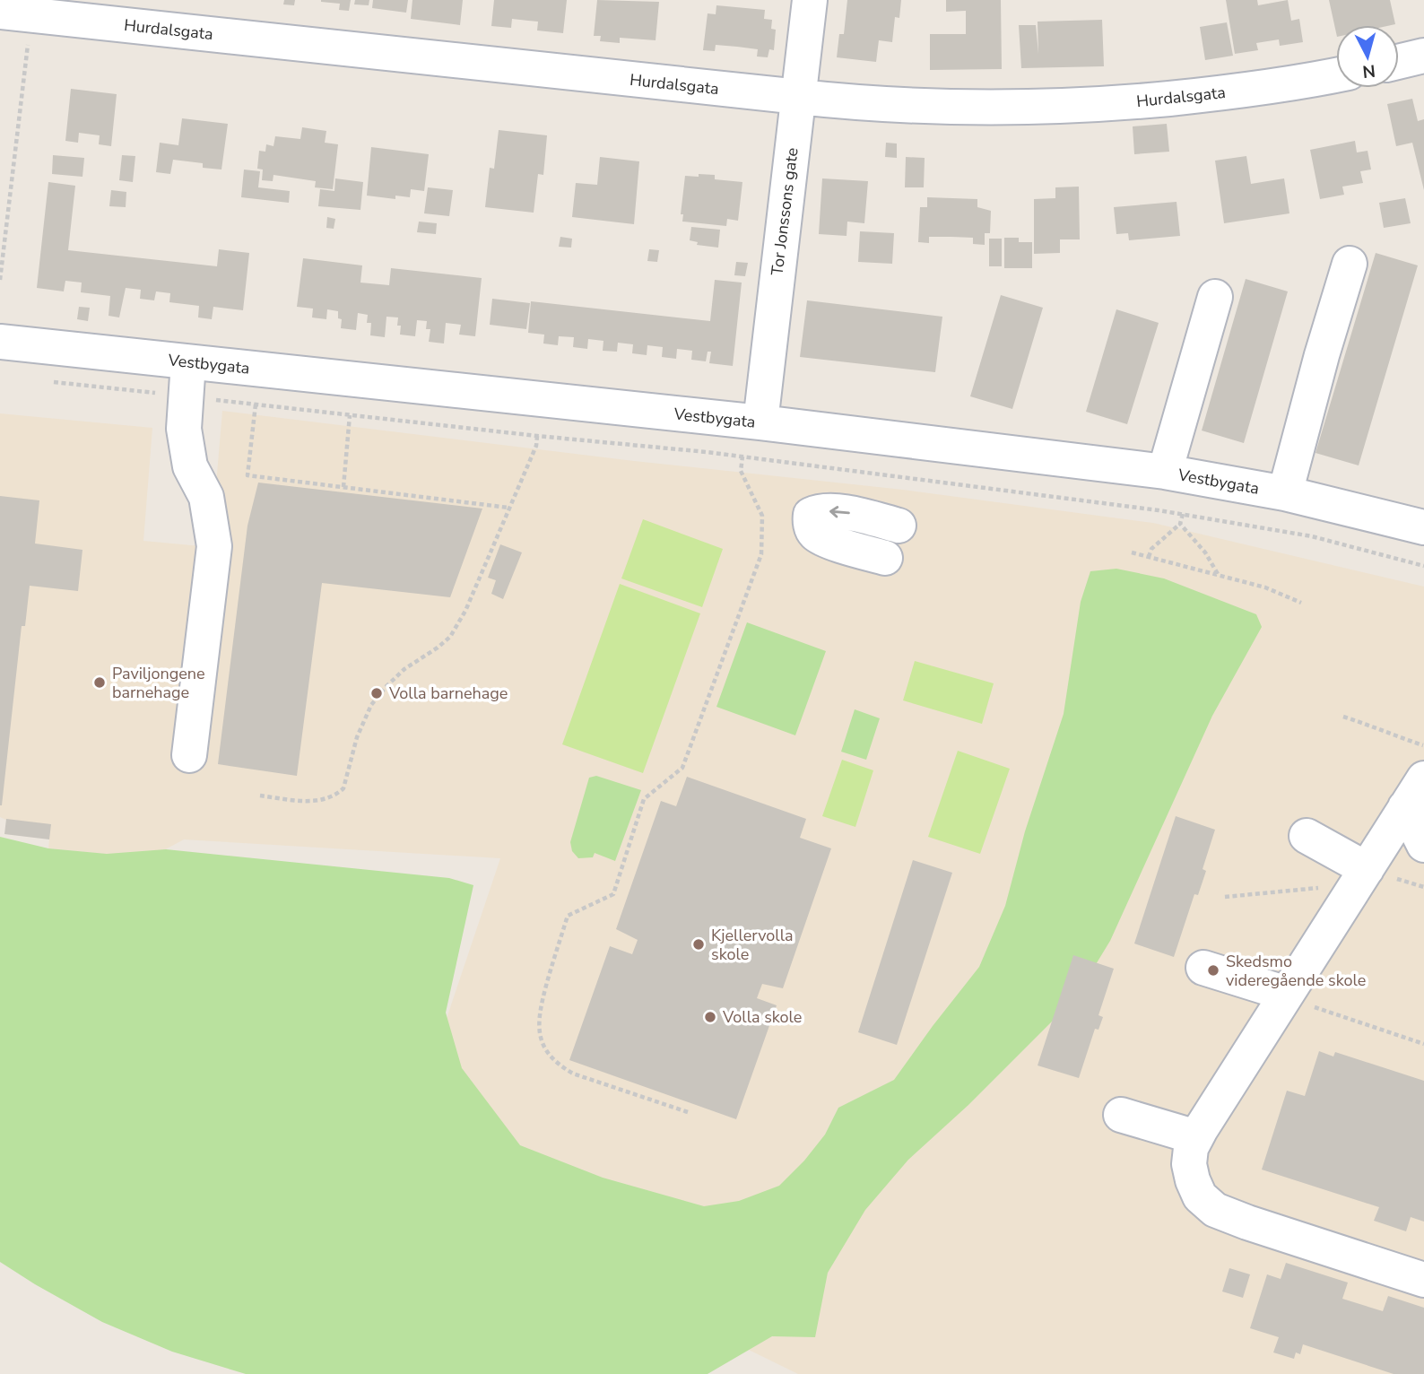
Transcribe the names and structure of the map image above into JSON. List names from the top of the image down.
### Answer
{
  "streets": {
    "street": ["Hurdalsgata", "Tor Jonssons gate", "Vestbygata"]
  },
  "crossings": [
    ["Hurdalsgata", "Tor Jonssons gate"],
    ["Tor Jonssons gate", "Vestbygata"]
  ],
  "places": [
    "Paviljongene barnehage",
    "Volla barnehage",
    "Kjellervolla skole",
    "Skedsmo videregående skole",
    "Volla skole"
  ],
  "north": "bottom"
}
